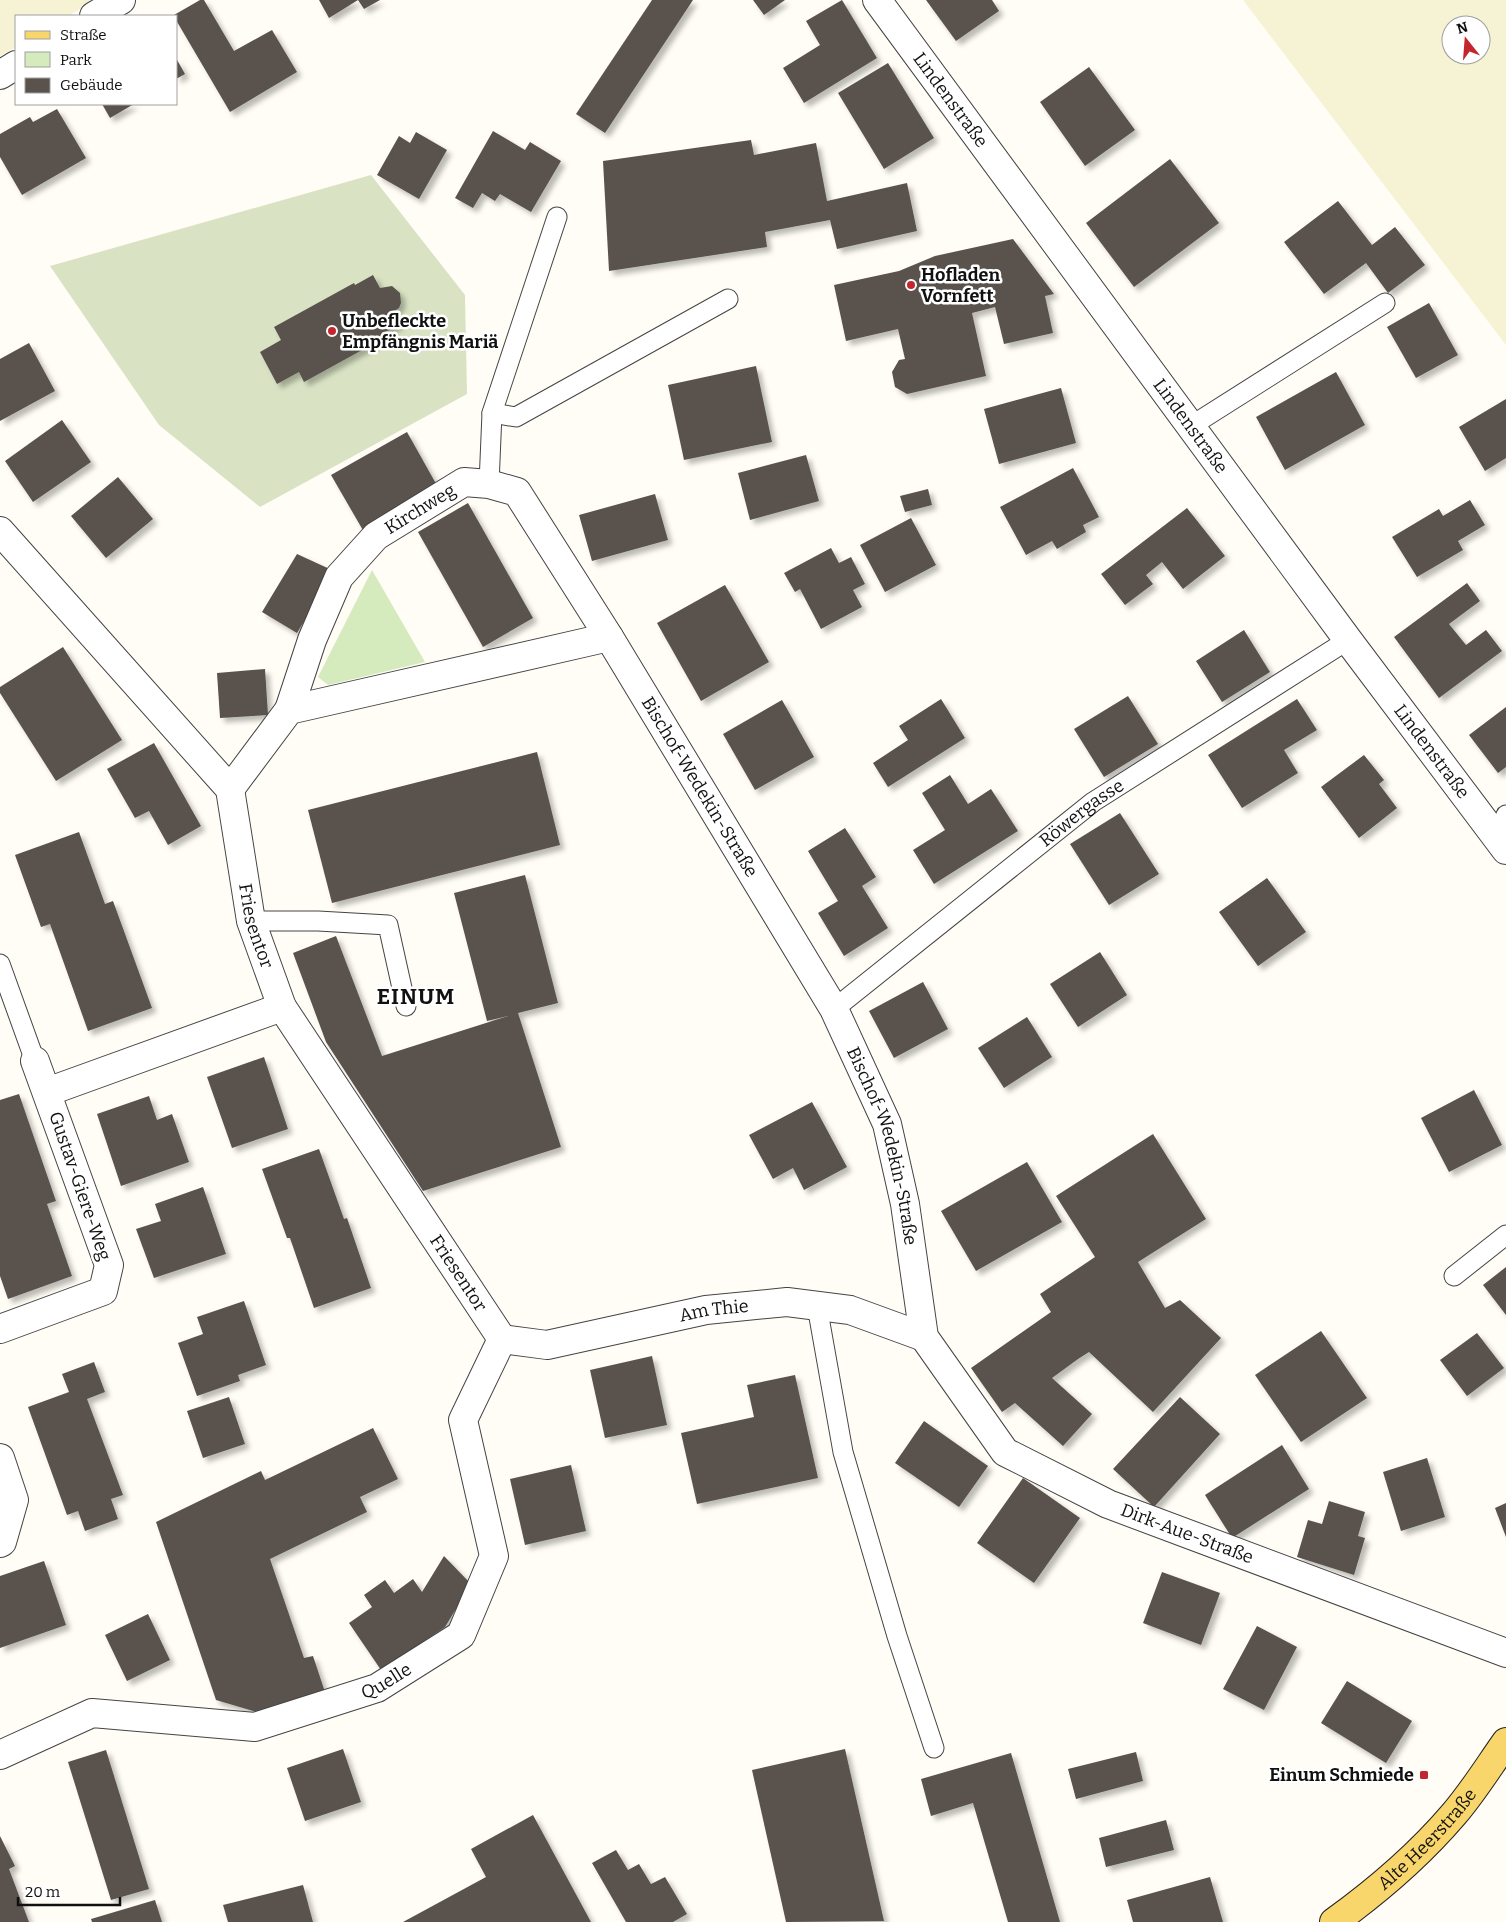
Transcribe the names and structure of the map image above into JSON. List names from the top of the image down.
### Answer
{
  "streets": {
    "main road": ["Alte Heerstraße"],
    "street": [
      "Lindenstraße",
      "Kirchweg",
      "Bischof-Wedekin-Straße",
      "Friesentor",
      "Gustav-Giere-Weg",
      "Am Thie",
      "Dirk-Aue-Straße",
      "Quelle"
    ],
    "lane": ["Röwergasse"]
  },
  "crossings": [
    ["Lindenstraße", "Röwergasse"],
    ["Kirchweg", "Bischof-Wedekin-Straße"],
    ["Bischof-Wedekin-Straße", "Röwergasse"],
    ["Bischof-Wedekin-Straße", "Am Thie"],
    ["Bischof-Wedekin-Straße", "Dirk-Aue-Straße"],
    ["Friesentor", "Gustav-Giere-Weg"],
    ["Friesentor", "Am Thie"],
    ["Friesentor", "Quelle"],
    ["Am Thie", "Dirk-Aue-Straße"],
    ["Am Thie", "Quelle"]
  ],
  "districts": ["EINUM"],
  "places": {
    "other": ["Hofladen Vornfett", "Unbefleckte Empfängnis Mariä"],
    "transit": ["Einum Schmiede"]
  },
  "legend": ["Straße", "Park", "Gebäude"],
  "scale_bar": "20 m",
  "north": "top"
}
